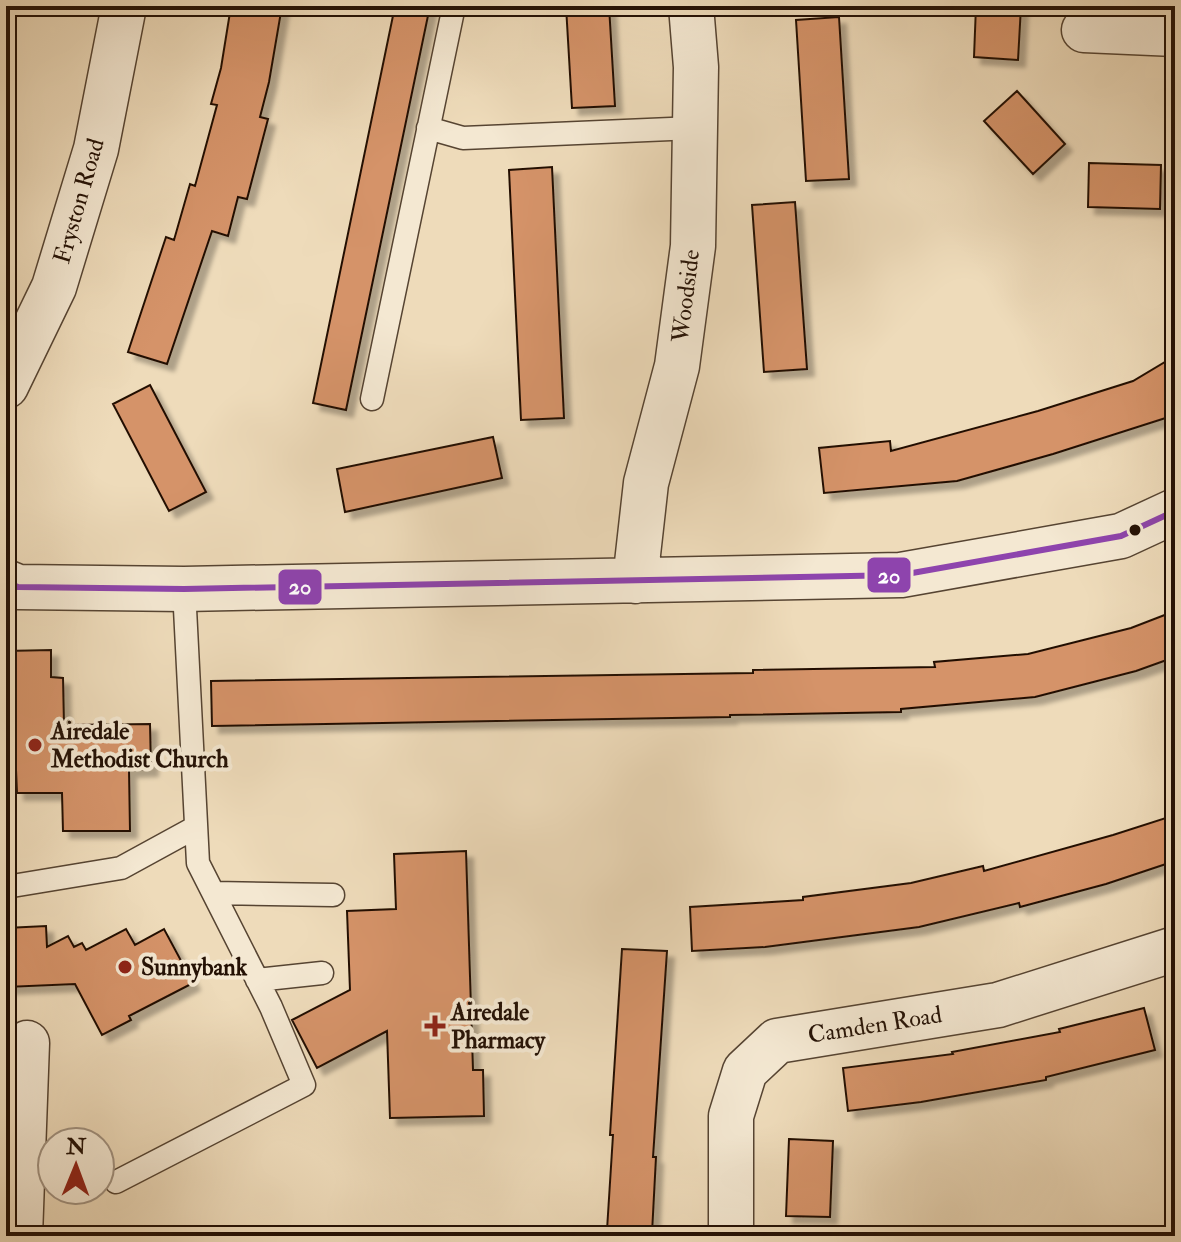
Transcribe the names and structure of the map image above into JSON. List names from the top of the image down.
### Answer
{
  "streets": {
    "street": ["Fryston Road", "Woodside", "Camden Road"]
  },
  "places": {
    "other": ["Airedale Methodist Church", "Sunnybank"],
    "health": ["Airedale Pharmacy"]
  },
  "lines": ["transit line 20"],
  "north": "top"
}
